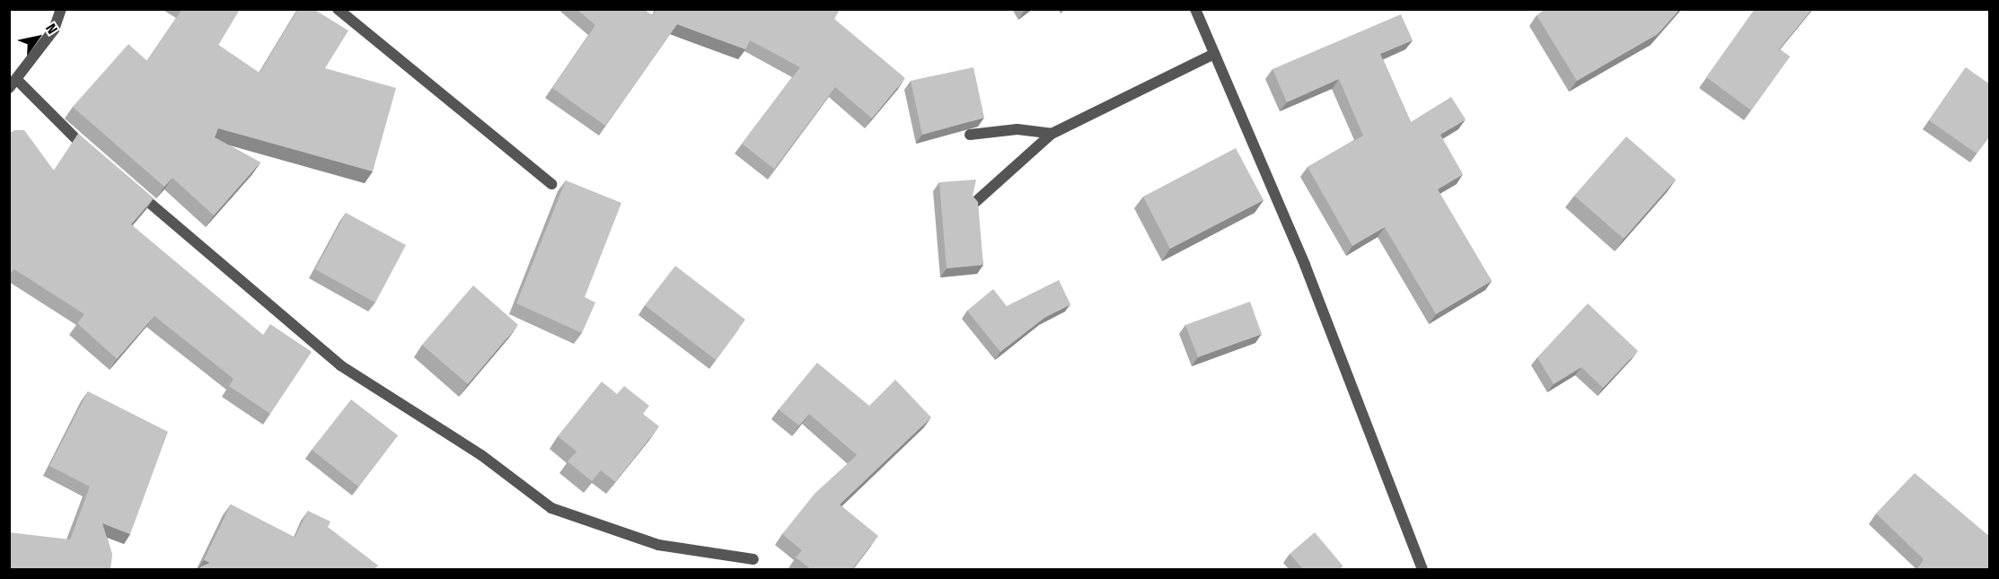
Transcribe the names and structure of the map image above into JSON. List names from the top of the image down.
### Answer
{
  "north": "top right"
}
